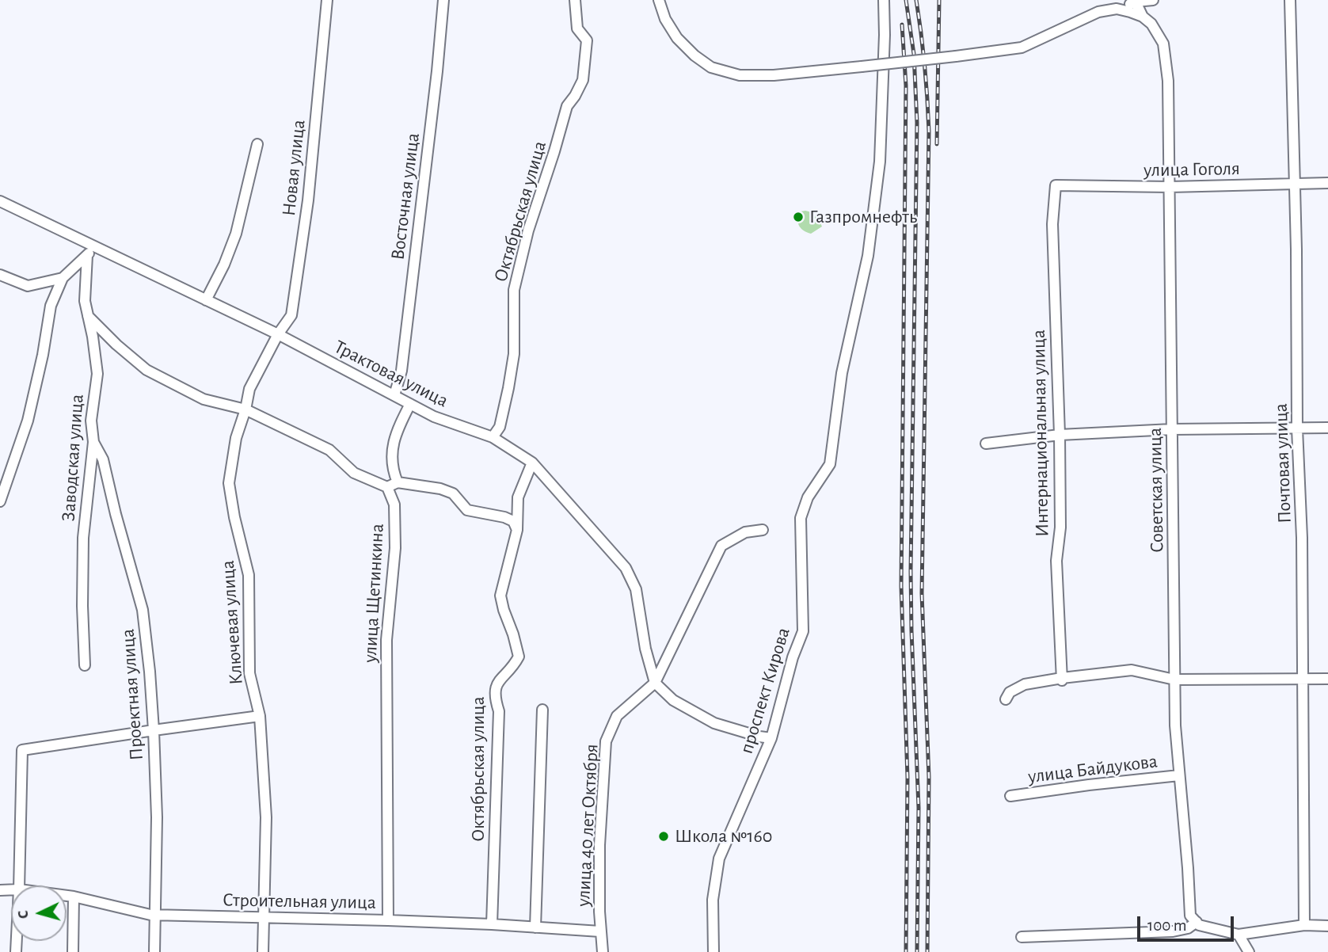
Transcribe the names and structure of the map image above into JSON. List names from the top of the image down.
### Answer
{
  "streets": {
    "street": [
      "Новая улица",
      "улица Гоголя",
      "Восточная улица",
      "Октябрьская улица",
      "Трактовая улица",
      "Интернациональная улица",
      "Заводская улица",
      "Почтовая улица",
      "Советская улица",
      "улица Щетинкина",
      "Ключевая улица",
      "проспект Кирова",
      "Проектная улица",
      "улица Байдукова",
      "улица 40 лет Октября",
      "Строительная улица"
    ]
  },
  "crossings": [
    ["Новая улица", "Трактовая улица"],
    ["Новая улица", "Ключевая улица"],
    ["улица Гоголя", "Интернациональная улица"],
    ["улица Гоголя", "Почтовая улица"],
    ["улица Гоголя", "Советская улица"],
    ["Восточная улица", "Трактовая улица"],
    ["Октябрьская улица", "Трактовая улица"],
    ["Октябрьская улица", "Строительная улица"],
    ["Трактовая улица", "Заводская улица"],
    ["Трактовая улица", "Ключевая улица"],
    ["Трактовая улица", "улица 40 лет Октября"],
    ["Заводская улица", "Проектная улица"],
    ["Советская улица", "улица Байдукова"],
    ["улица Щетинкина", "Строительная улица"],
    ["Ключевая улица", "Строительная улица"],
    ["Проектная улица", "Строительная улица"],
    ["улица 40 лет Октября", "Строительная улица"]
  ],
  "places": ["Газпромнефть", "Школа №160"],
  "scale_bar": "100 m",
  "north": "left"
}
